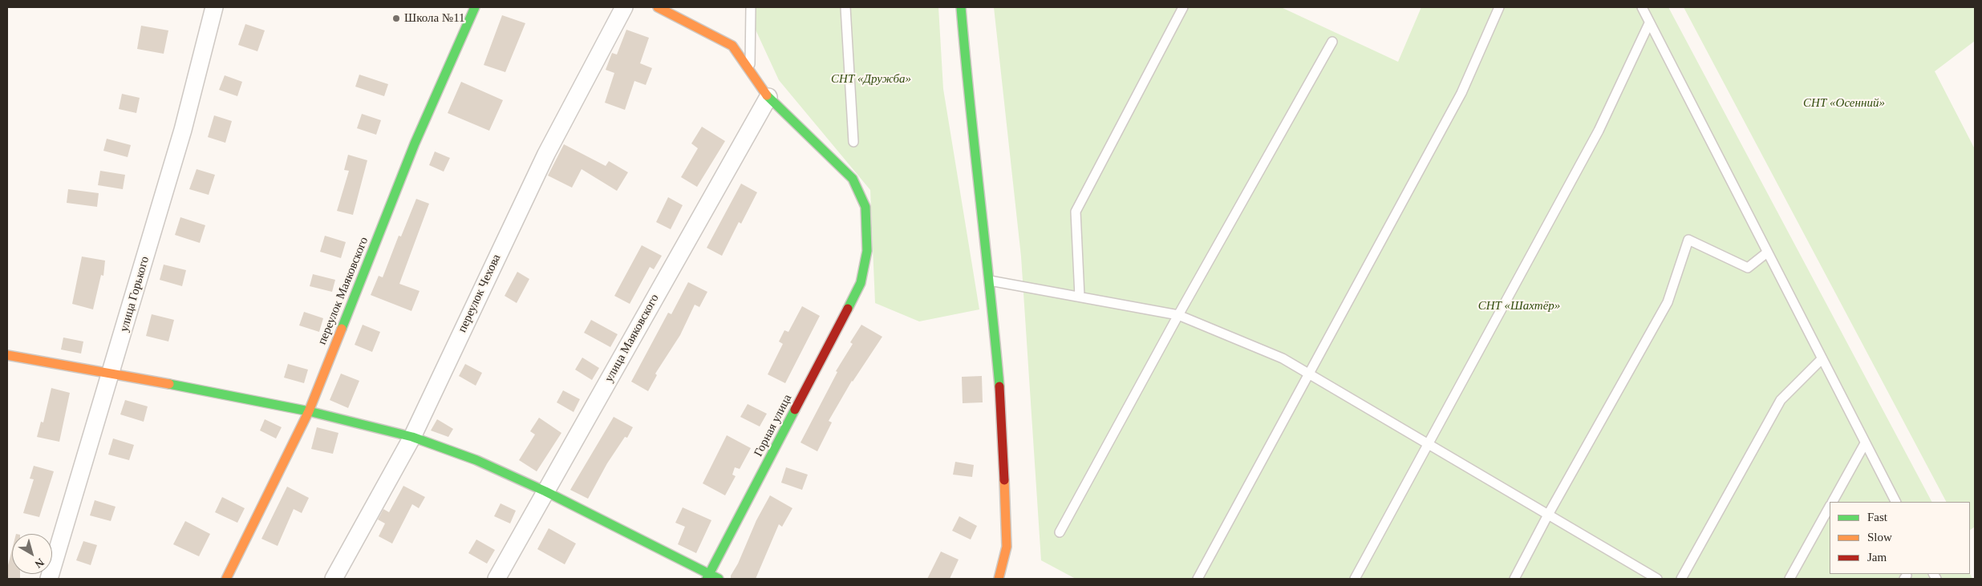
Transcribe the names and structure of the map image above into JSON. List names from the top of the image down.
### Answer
{
  "streets": {
    "street": [
      "переулок Маяковского",
      "переулок Чехова",
      "улица Горького",
      "улица Маяковского",
      "Горная улица"
    ]
  },
  "crossings": [
    ["улица Маяковского", "Горная улица"]
  ],
  "parks": ["СНТ «Дружба»", "СНТ «Осенний»", "СНТ «Шахтёр»"],
  "places": ["Школа №11"],
  "legend": ["Fast", "Slow", "Jam"],
  "north": "bottom right"
}
